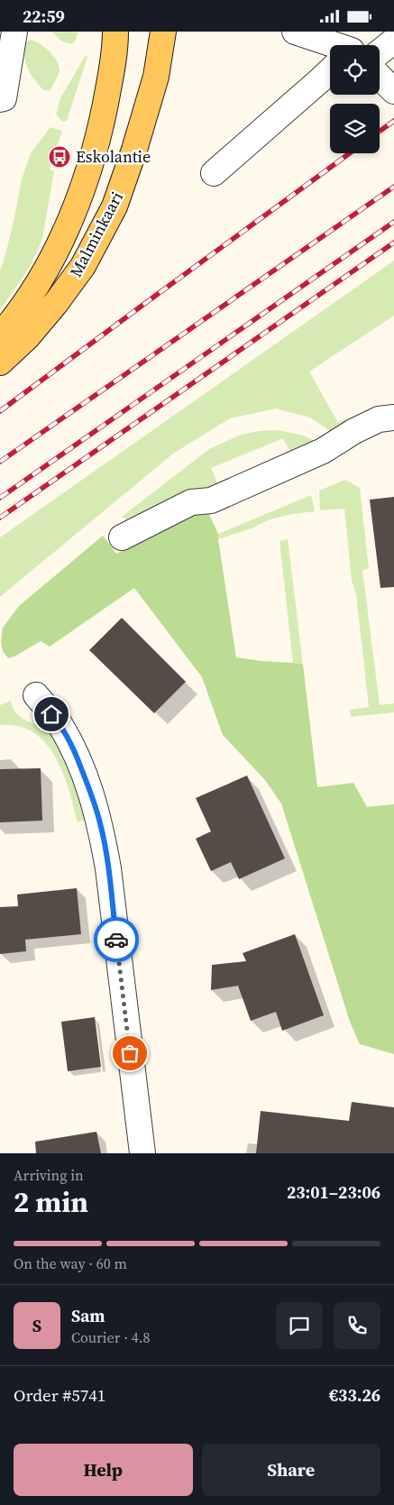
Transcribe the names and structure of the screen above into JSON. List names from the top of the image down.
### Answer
{
  "streets": {
    "main road": ["Malminkaari"]
  },
  "places": {
    "bus stop": ["Eskolantie"]
  },
  "page": {
    "status": "22:59",
    "heading": ["2 min", "Arriving in", "23:01–23:06"],
    "panel": [
      "Sam",
      "Courier · 4.8",
      "Order #5741",
      "€33.26"
    ],
    "bar": "On the way · 60 m",
    "round": "S",
    "buttons": ["Help", "Share"]
  }
}
